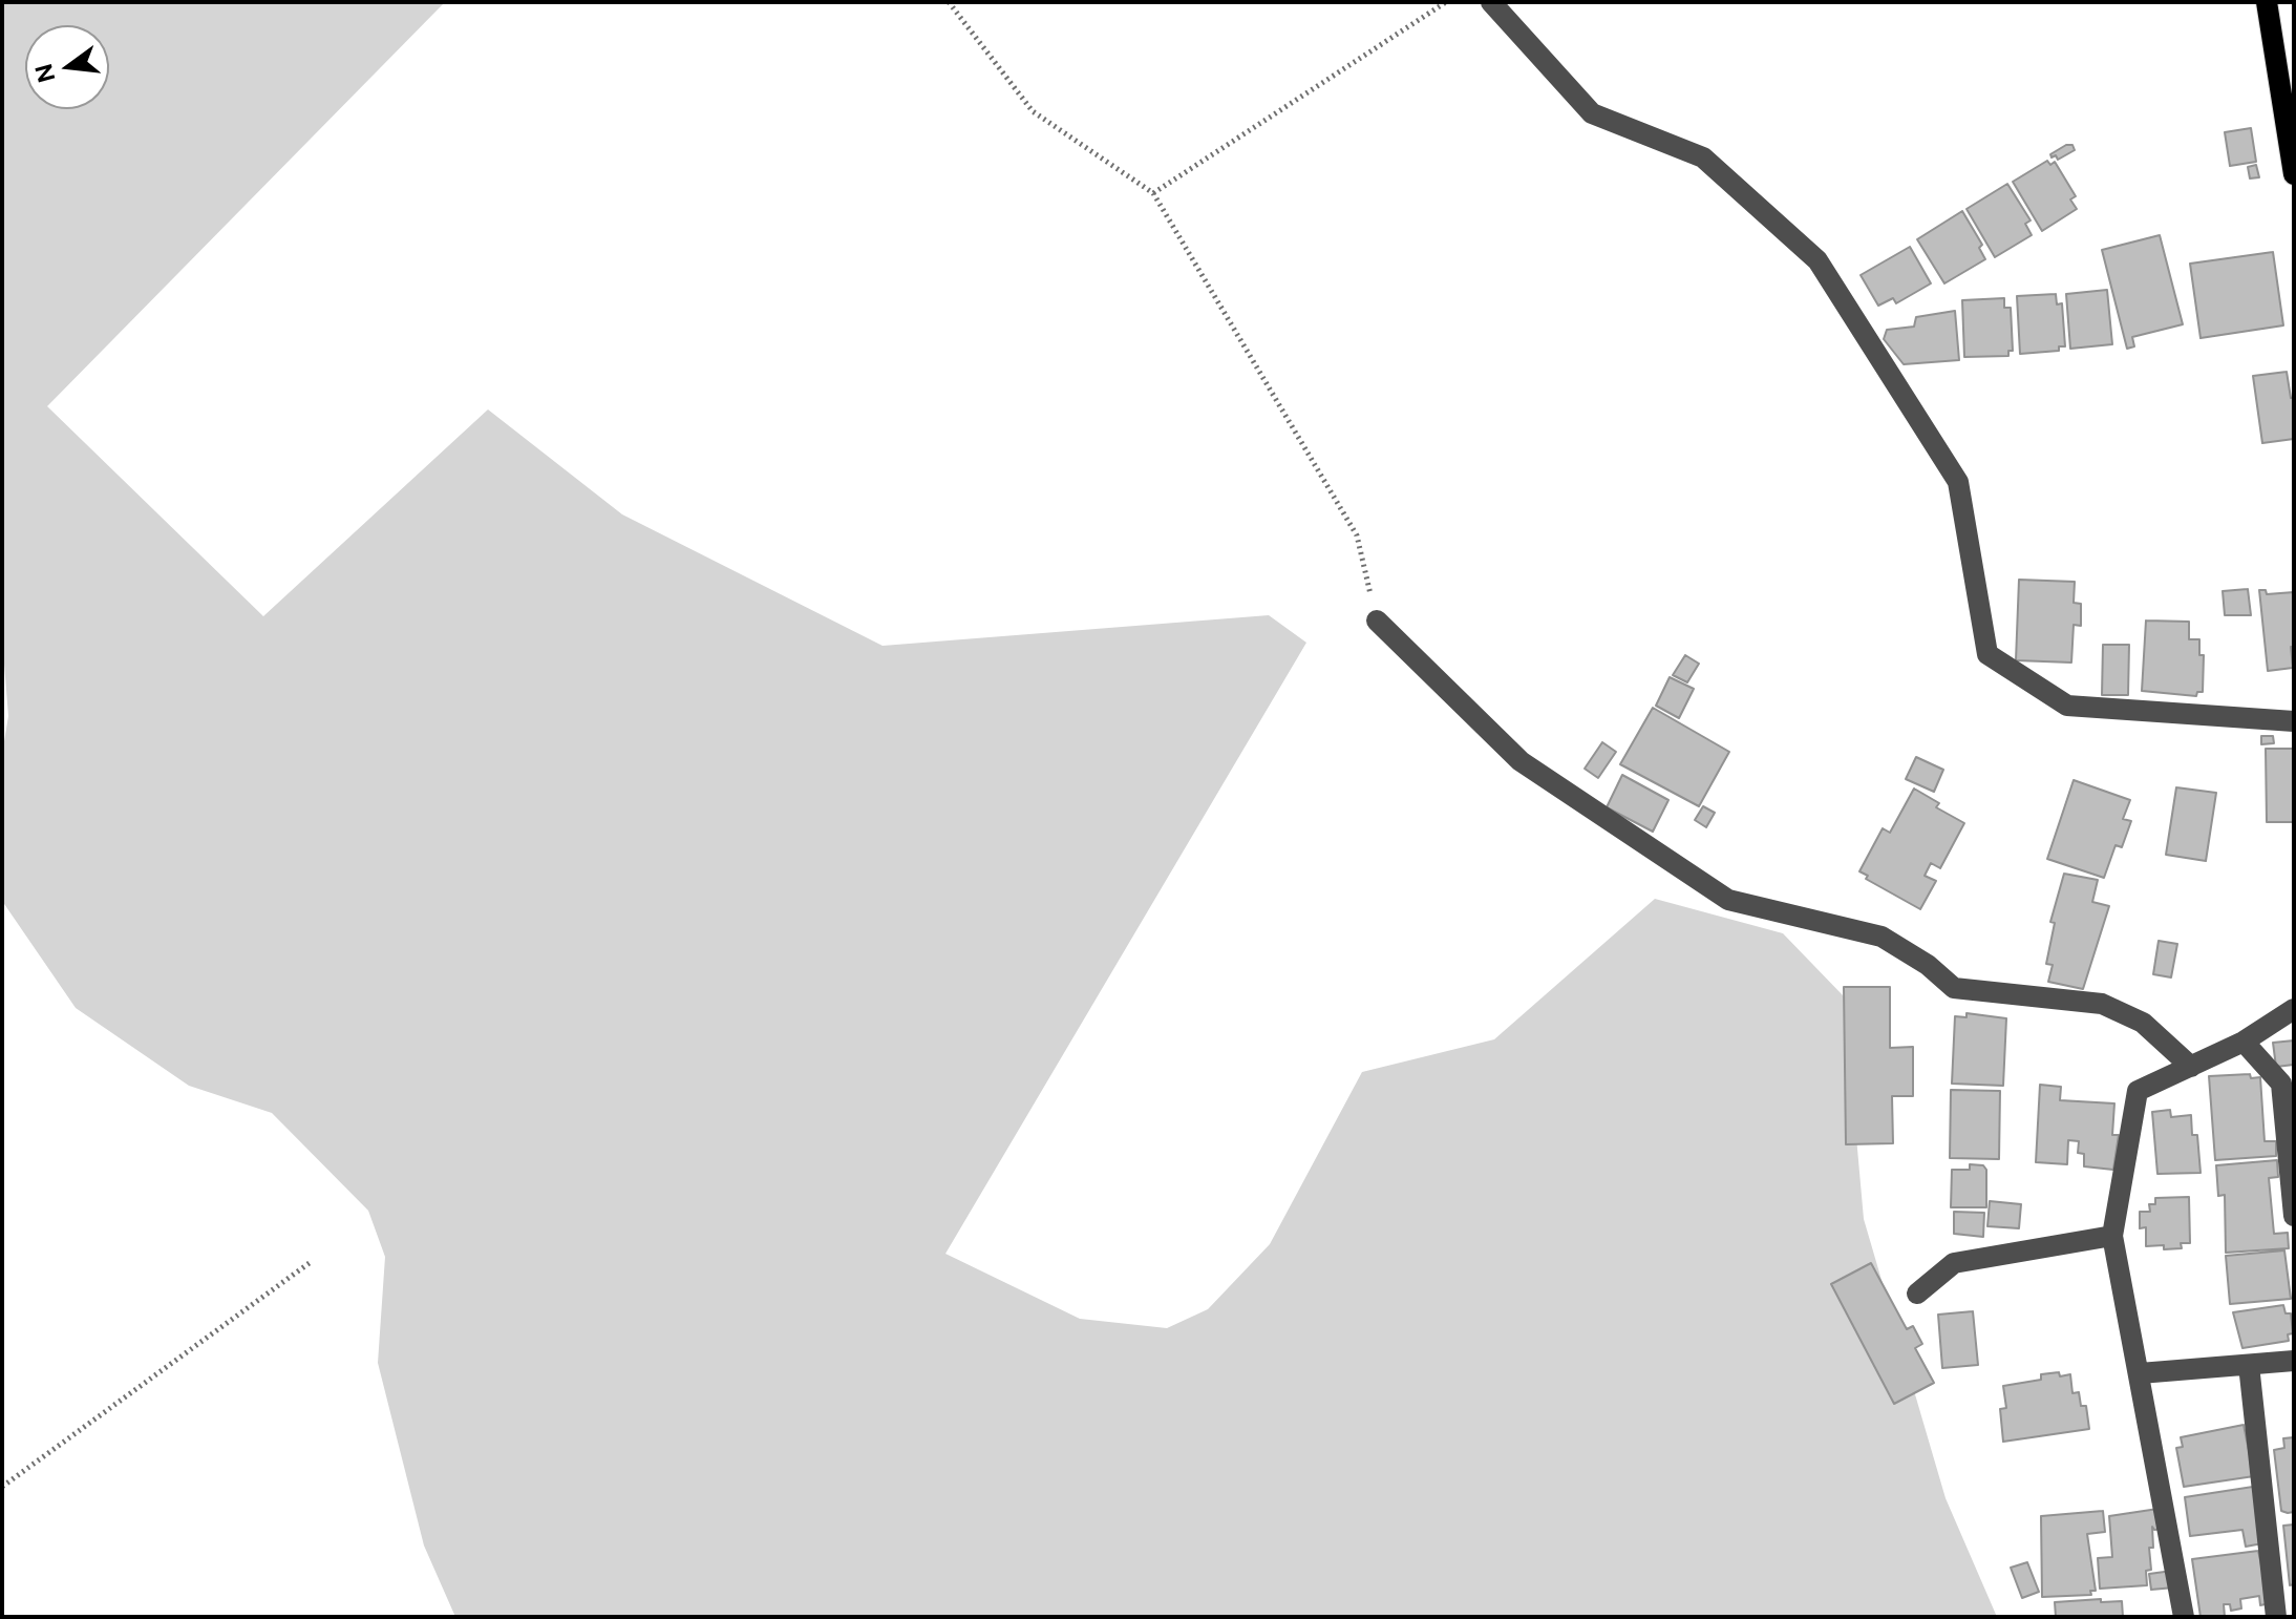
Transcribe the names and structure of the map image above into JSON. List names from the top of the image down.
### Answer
{
  "north": "left"
}
